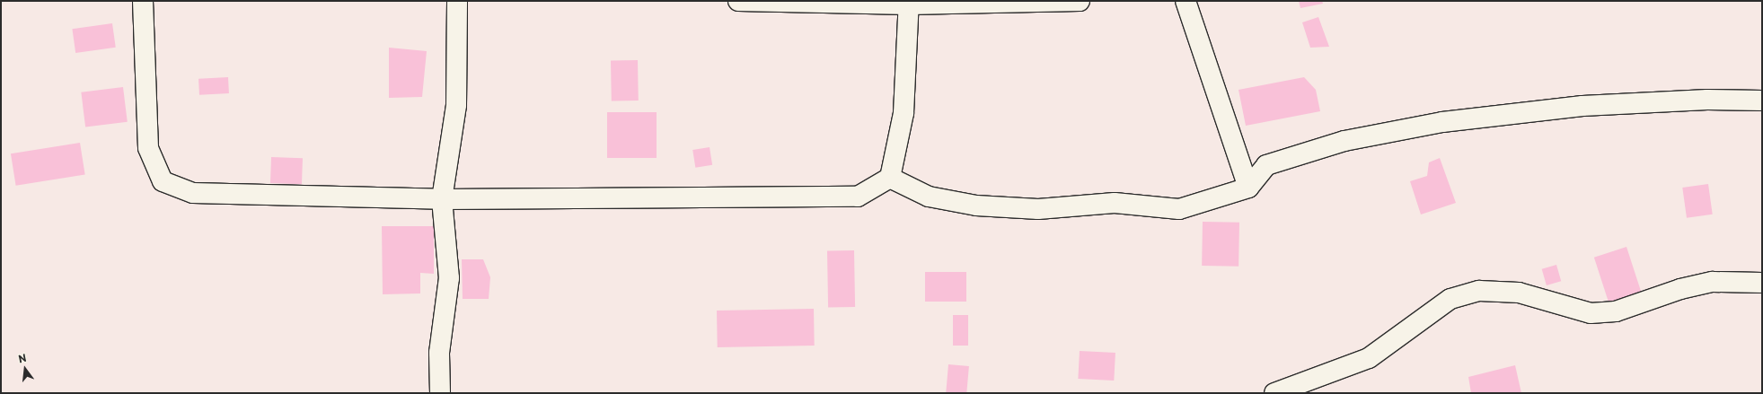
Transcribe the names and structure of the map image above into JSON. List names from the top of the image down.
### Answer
{
  "north": "top"
}
